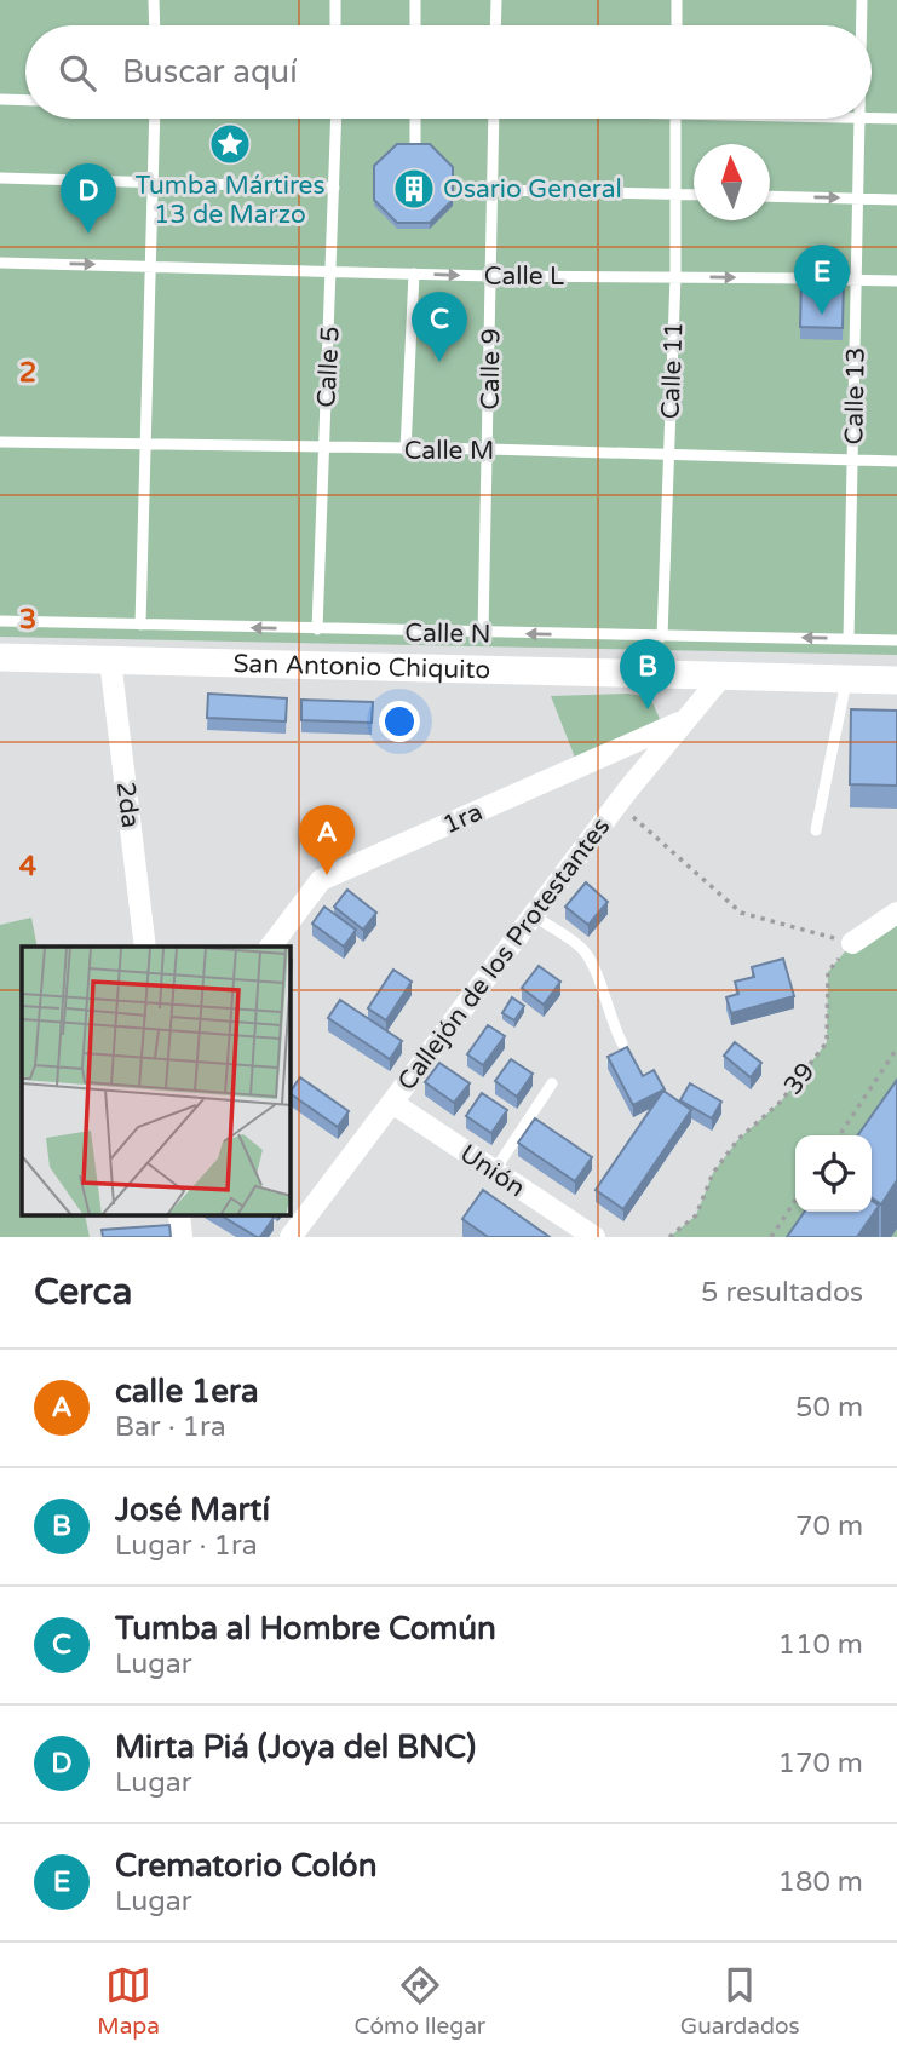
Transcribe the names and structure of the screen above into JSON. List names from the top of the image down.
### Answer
{
  "streets": {
    "main road": ["San Antonio Chiquito"],
    "street": [
      "2da",
      "1ra",
      "Callejón de los Protestantes",
      "Unión"
    ],
    "lane": [
      "Calle L",
      "Calle 5",
      "Calle 9",
      "Calle 11",
      "Calle 13",
      "Calle M",
      "Calle N"
    ],
    "path": ["39"]
  },
  "crossings": [
    ["Calle L", "Calle 5"],
    ["Calle L", "Calle 9"],
    ["Calle L", "Calle 11"],
    ["Calle L", "Calle 13"],
    ["Calle 5", "Calle M"],
    ["Calle 5", "Calle N"],
    ["Calle 9", "Calle M"],
    ["Calle 9", "Calle N"],
    ["Calle 11", "Calle M"],
    ["Calle 11", "Calle N"],
    ["Calle 13", "Calle M"],
    ["Calle 13", "Calle N"],
    ["San Antonio Chiquito", "2da"],
    ["San Antonio Chiquito", "Callejón de los Protestantes"],
    ["1ra", "Callejón de los Protestantes"],
    ["Callejón de los Protestantes", "Unión"]
  ],
  "one_way": ["Calle N"],
  "places": {
    "place": ["Tumba Mártires 13 de Marzo"],
    "building": ["Osario General"]
  },
  "north": "top",
  "page": {
    "search": "Buscar aquí",
    "pins": [
      "D",
      "E",
      "C",
      "B",
      "A"
    ],
    "heading": ["Cerca", "5 resultados"],
    "list": [
      {
        "mark": "A",
        "name": "calle 1era",
        "note": "Bar · 1ra",
        "value": "50 m"
      },
      {
        "mark": "B",
        "name": "José Martí",
        "note": "Lugar · 1ra",
        "value": "70 m"
      },
      {
        "mark": "C",
        "name": "Tumba al Hombre Común",
        "note": "Lugar",
        "value": "110 m"
      },
      {
        "mark": "D",
        "name": "Mirta Piá (Joya del BNC)",
        "note": "Lugar",
        "value": "170 m"
      },
      {
        "mark": "E",
        "name": "Crematorio Colón",
        "note": "Lugar",
        "value": "180 m"
      }
    ],
    "nav": ["Mapa", "Cómo llegar", "Guardados"]
  },
  "grid": {
    "rows": ["2", "3", "4"]
  }
}
